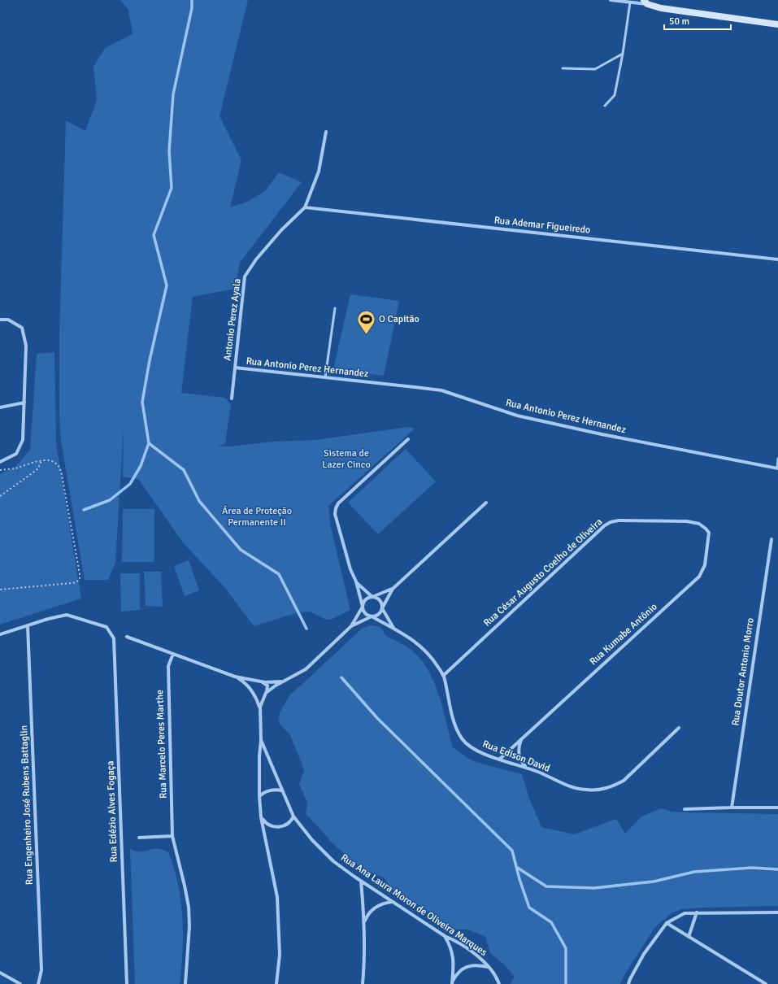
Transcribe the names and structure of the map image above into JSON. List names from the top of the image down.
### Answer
{
  "streets": {
    "street": [
      "Rua Ademar Figueiredo",
      "Antonio Perez Ayala",
      "Rua Antonio Perez Hernandez",
      "Rua César Augusto Coelho de Oliveira",
      "Rua Kumabe Antônio",
      "Rua Doutor Antonio Morro",
      "Rua Marcelo Peres Marthe",
      "Rua Edison David",
      "Rua Engenheiro José Rubens Battaglin",
      "Rua Edézio Alves Fogaça",
      "Rua Ana Laura Moron de Oliveira Marques"
    ]
  },
  "crossings": [
    ["Rua Ademar Figueiredo", "Antonio Perez Ayala"],
    ["Antonio Perez Ayala", "Rua Antonio Perez Hernandez"],
    ["Rua César Augusto Coelho de Oliveira", "Rua Kumabe Antônio"],
    ["Rua César Augusto Coelho de Oliveira", "Rua Edison David"],
    ["Rua Kumabe Antônio", "Rua Edison David"],
    ["Rua Engenheiro José Rubens Battaglin", "Rua Edézio Alves Fogaça"]
  ],
  "parks": ["Sistema de Lazer Cinco", "Área de Proteção Permanente II"],
  "places": {
    "sports": ["O Capitão"]
  },
  "scale_bar": "50 m"
}
